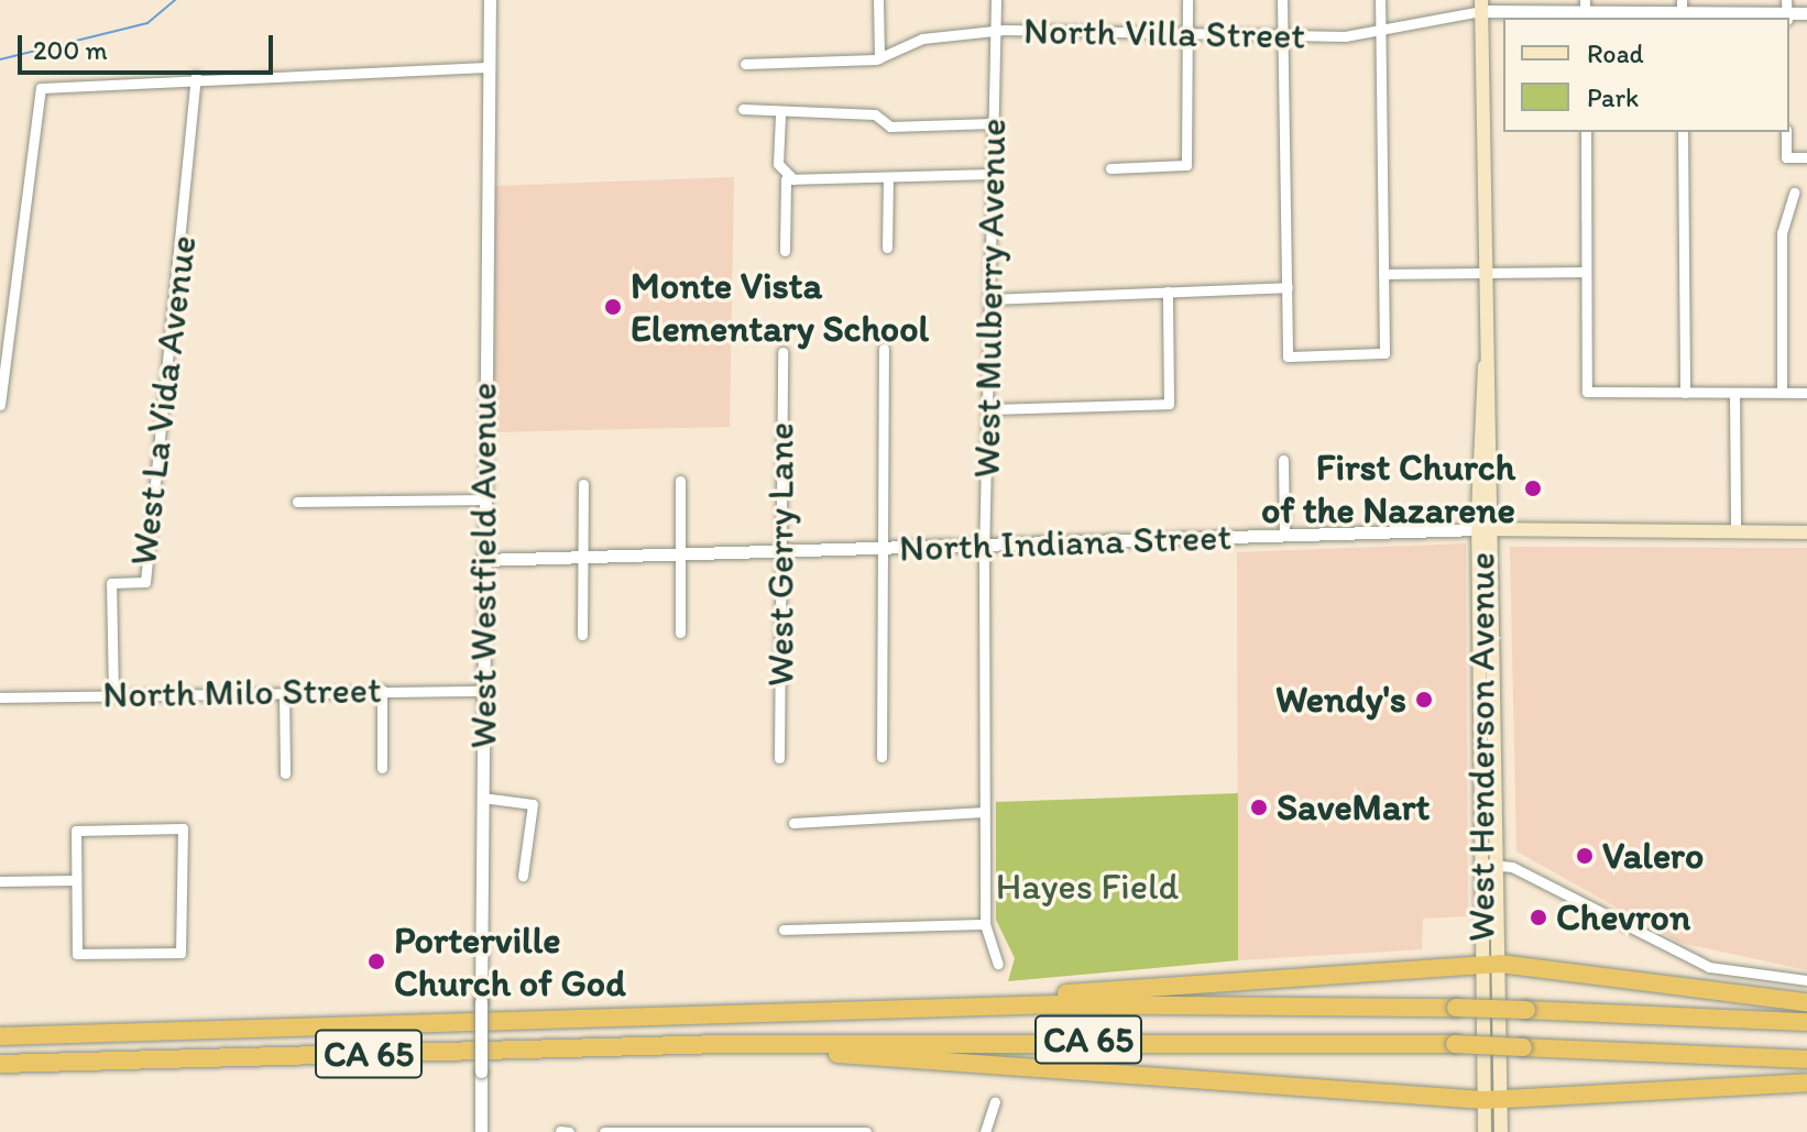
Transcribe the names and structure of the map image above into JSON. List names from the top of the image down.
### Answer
{
  "streets": {
    "highway": ["CA 65"],
    "main road": ["North Indiana Street", "West Henderson Avenue"],
    "street": [
      "North Villa Street",
      "West Mulberry Avenue",
      "West La Vida Avenue",
      "West Gerry Lane",
      "West Westfield Avenue",
      "North Milo Street"
    ]
  },
  "crossings": [
    ["North Villa Street", "West Mulberry Avenue"],
    ["North Villa Street", "West Henderson Avenue"],
    ["West Mulberry Avenue", "North Indiana Street"],
    ["West La Vida Avenue", "North Milo Street"],
    ["North Indiana Street", "West Gerry Lane"],
    ["North Indiana Street", "West Westfield Avenue"],
    ["North Indiana Street", "West Henderson Avenue"],
    ["West Westfield Avenue", "North Milo Street"]
  ],
  "parks": ["Hayes Field"],
  "places": [
    "Monte Vista Elementary School",
    "First Church of the Nazarene",
    "Wendy's",
    "SaveMart",
    "Valero",
    "Chevron",
    "Porterville Church of God"
  ],
  "legend": ["Road", "Park"],
  "scale_bar": "200 m"
}
